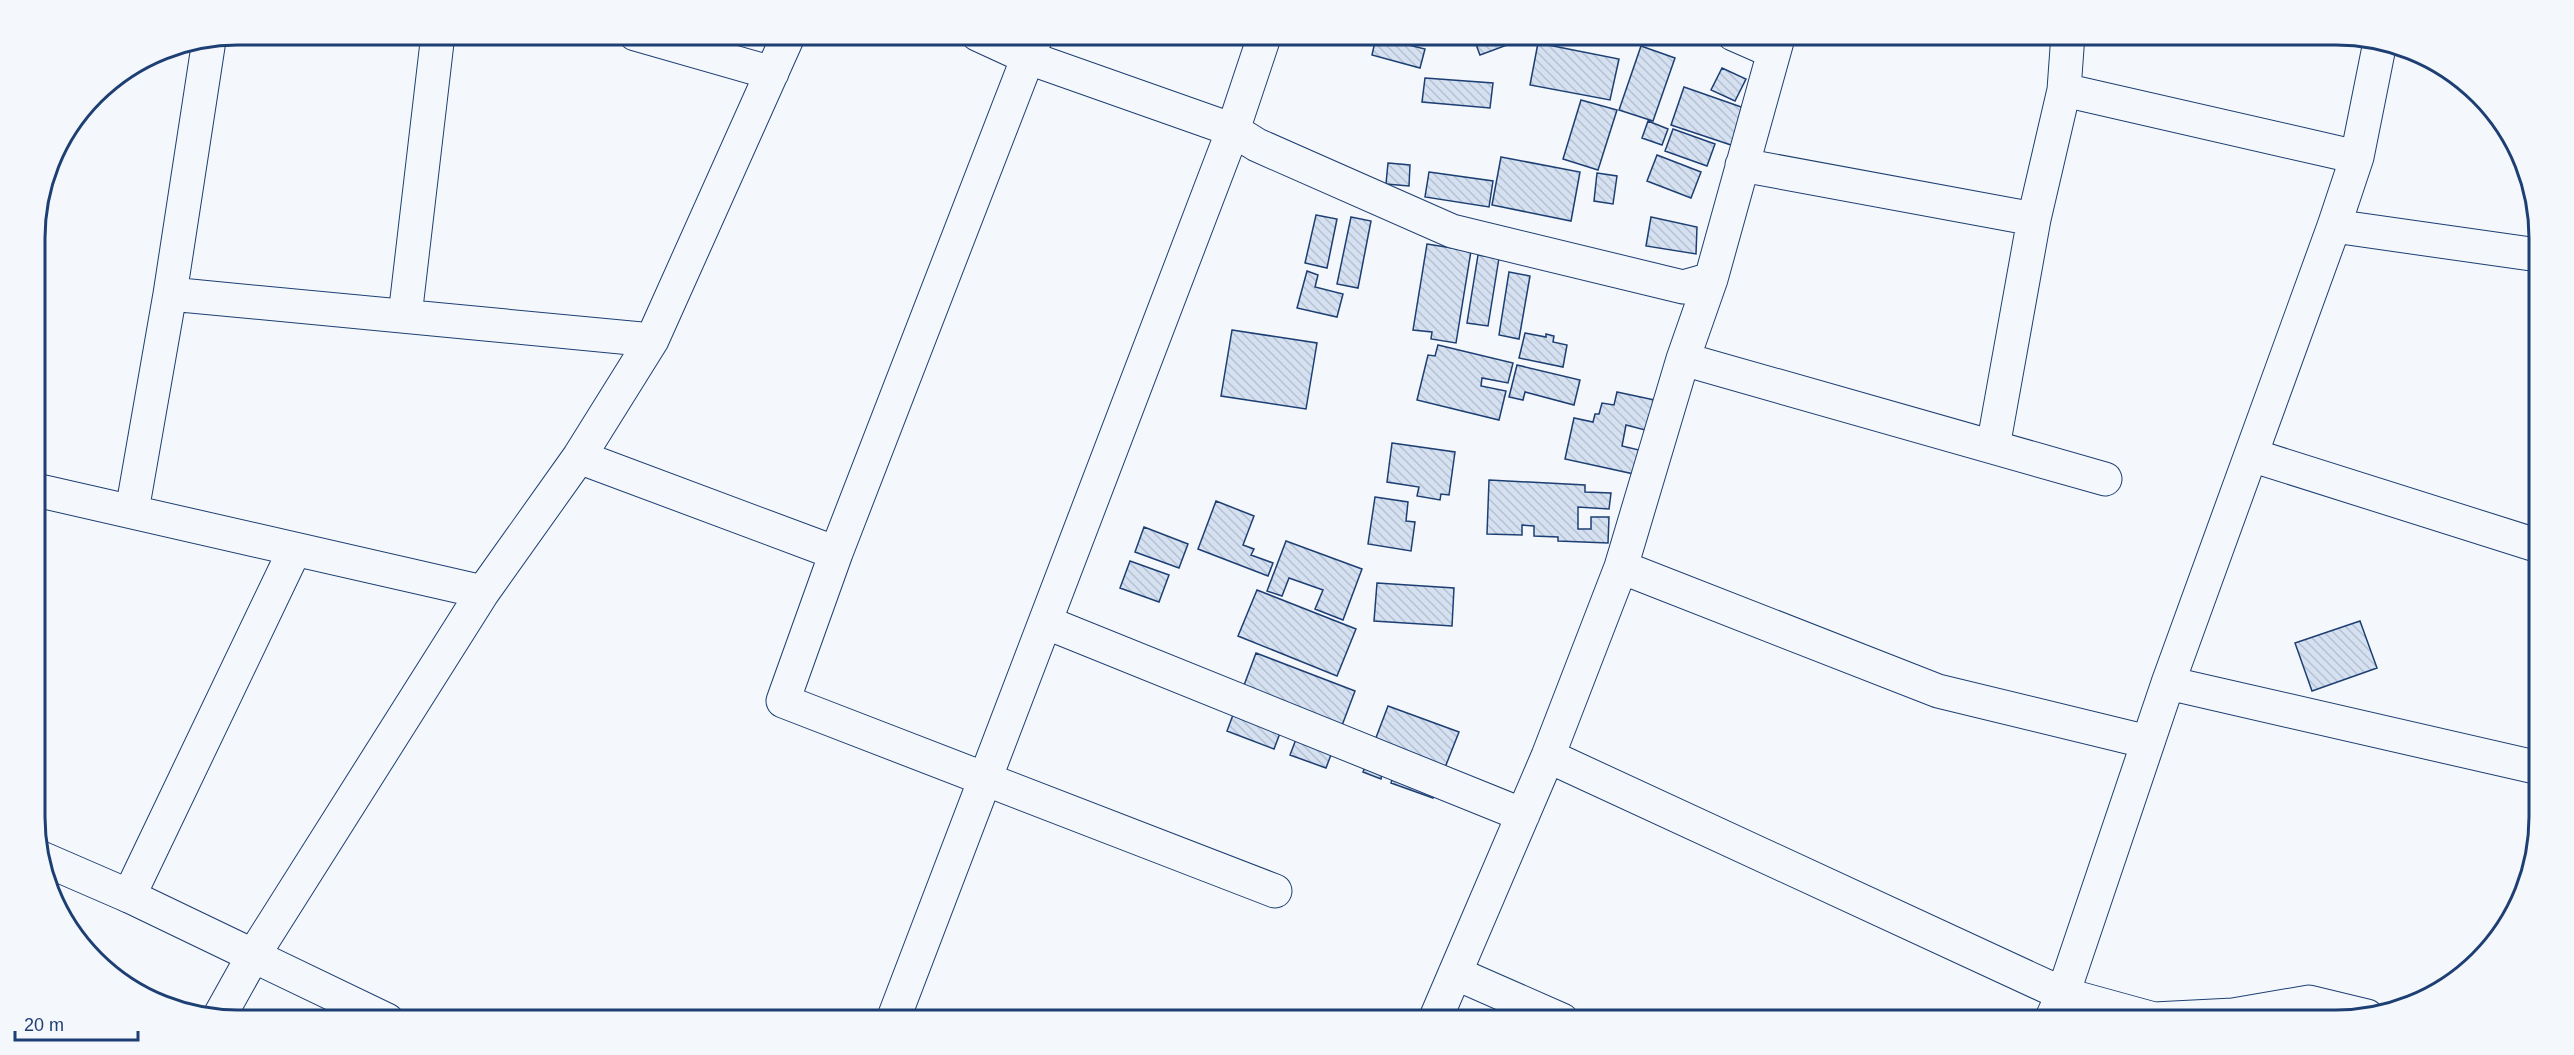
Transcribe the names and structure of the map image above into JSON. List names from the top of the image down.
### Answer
{
  "scale_bar": "20 m"
}
